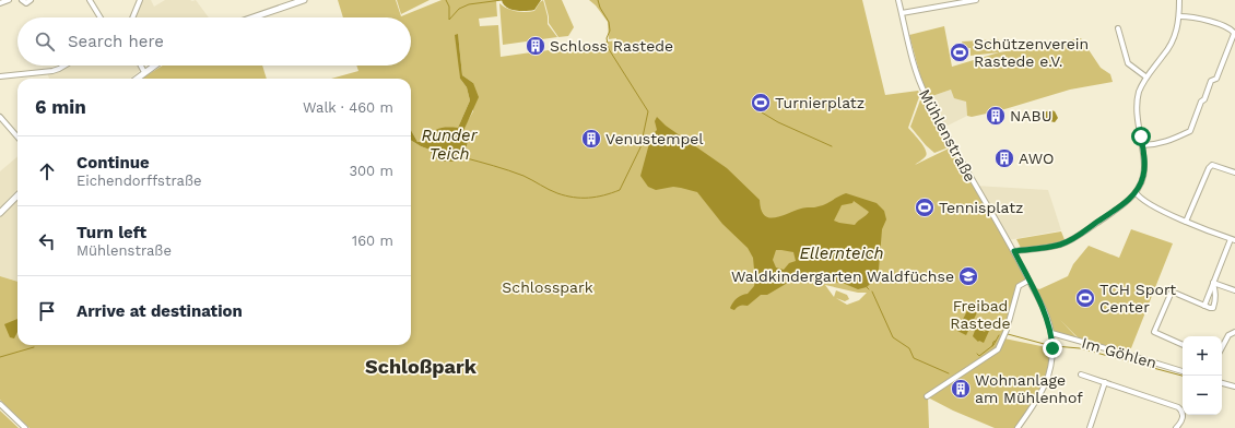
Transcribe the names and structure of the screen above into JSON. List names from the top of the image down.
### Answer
{
  "streets": {
    "street": ["Mühlenstraße", "Im Göhlen"]
  },
  "crossings": [
    ["Mühlenstraße", "Im Göhlen"]
  ],
  "districts": ["Schloßpark"],
  "water": ["Runder Teich", "Ellernteich"],
  "parks": ["Schlosspark", "Freibad Rastede"],
  "places": {
    "building": [
      "Schloss Rastede",
      "NABU",
      "Venustempel",
      "AWO",
      "Wohnanlage am Mühlenhof"
    ],
    "sports": [
      "Schützenverein Rastede e.V.",
      "Turnierplatz",
      "Tennisplatz",
      "TCH Sport Center"
    ],
    "school or university": ["Waldkindergarten Waldfüchse"]
  },
  "page": {
    "search": "Search here",
    "heading": ["6 min", "Walk · 460 m"],
    "list": [
      ["Continue", "Eichendorffstraße", "300 m"],
      ["Turn left", "Mühlenstraße", "160 m"],
      "Arrive at destination"
    ],
    "map_buttons": ["+", "−"]
  }
}
